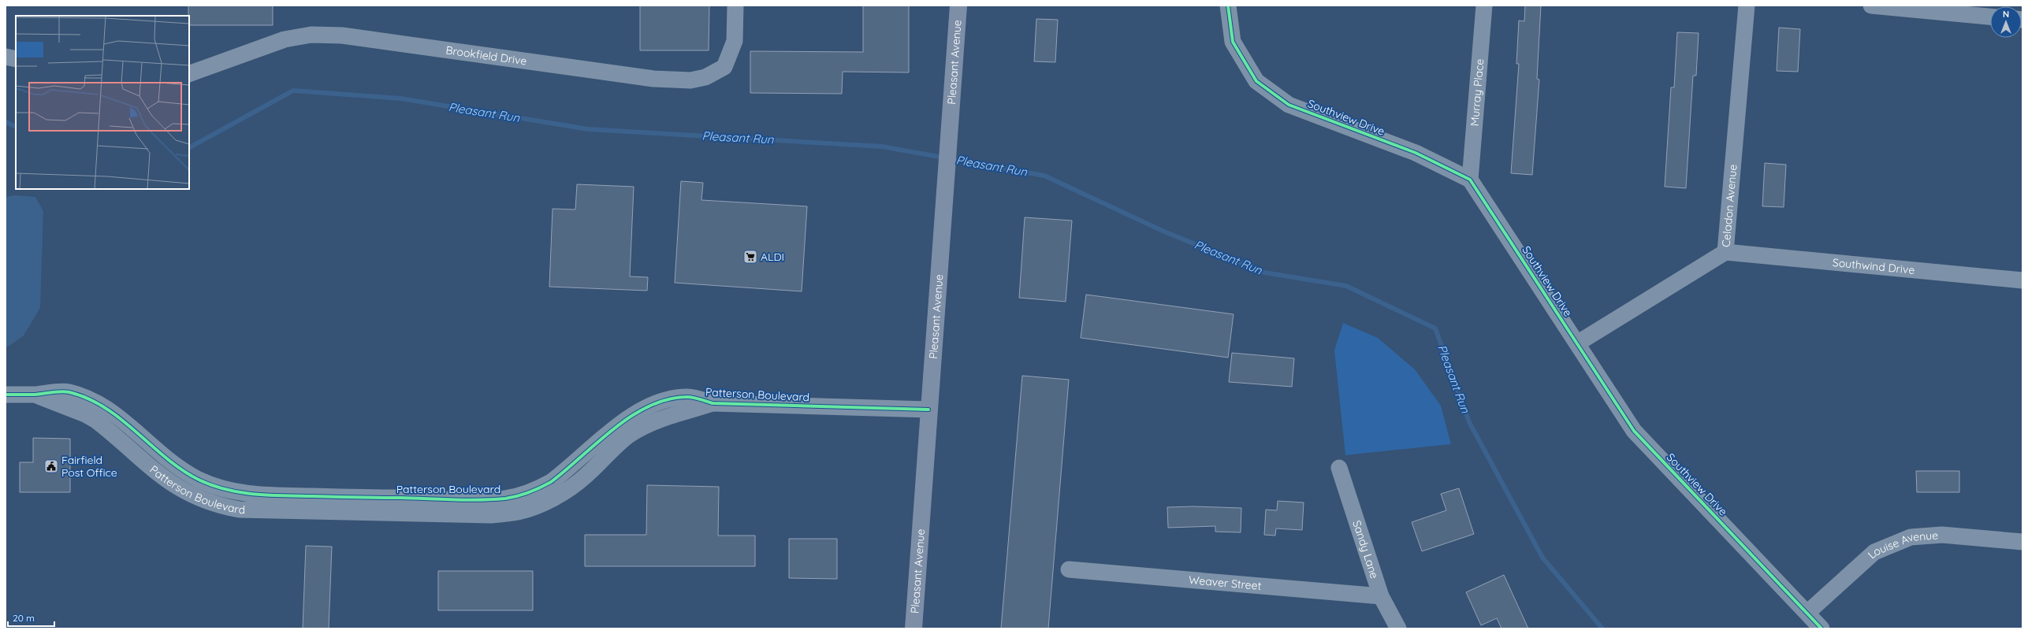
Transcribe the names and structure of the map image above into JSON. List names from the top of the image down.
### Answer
{
  "streets": {
    "main road": ["Pleasant Avenue"],
    "street": [
      "Brookfield Drive",
      "Murray Place",
      "Southview Drive",
      "Celadon Avenue",
      "Southwind Drive",
      "Patterson Boulevard",
      "Louise Avenue",
      "Sandy Lane",
      "Weaver Street"
    ]
  },
  "crossings": [
    ["Pleasant Avenue", "Patterson Boulevard"],
    ["Murray Place", "Southview Drive"],
    ["Southview Drive", "Celadon Avenue"],
    ["Southview Drive", "Louise Avenue"],
    ["Celadon Avenue", "Southwind Drive"],
    ["Sandy Lane", "Weaver Street"]
  ],
  "water": ["Pleasant Run"],
  "places": {
    "supermarket": ["ALDI"],
    "public building": ["Fairfield Post Office"]
  },
  "scale_bar": "20 m",
  "north": "top"
}
